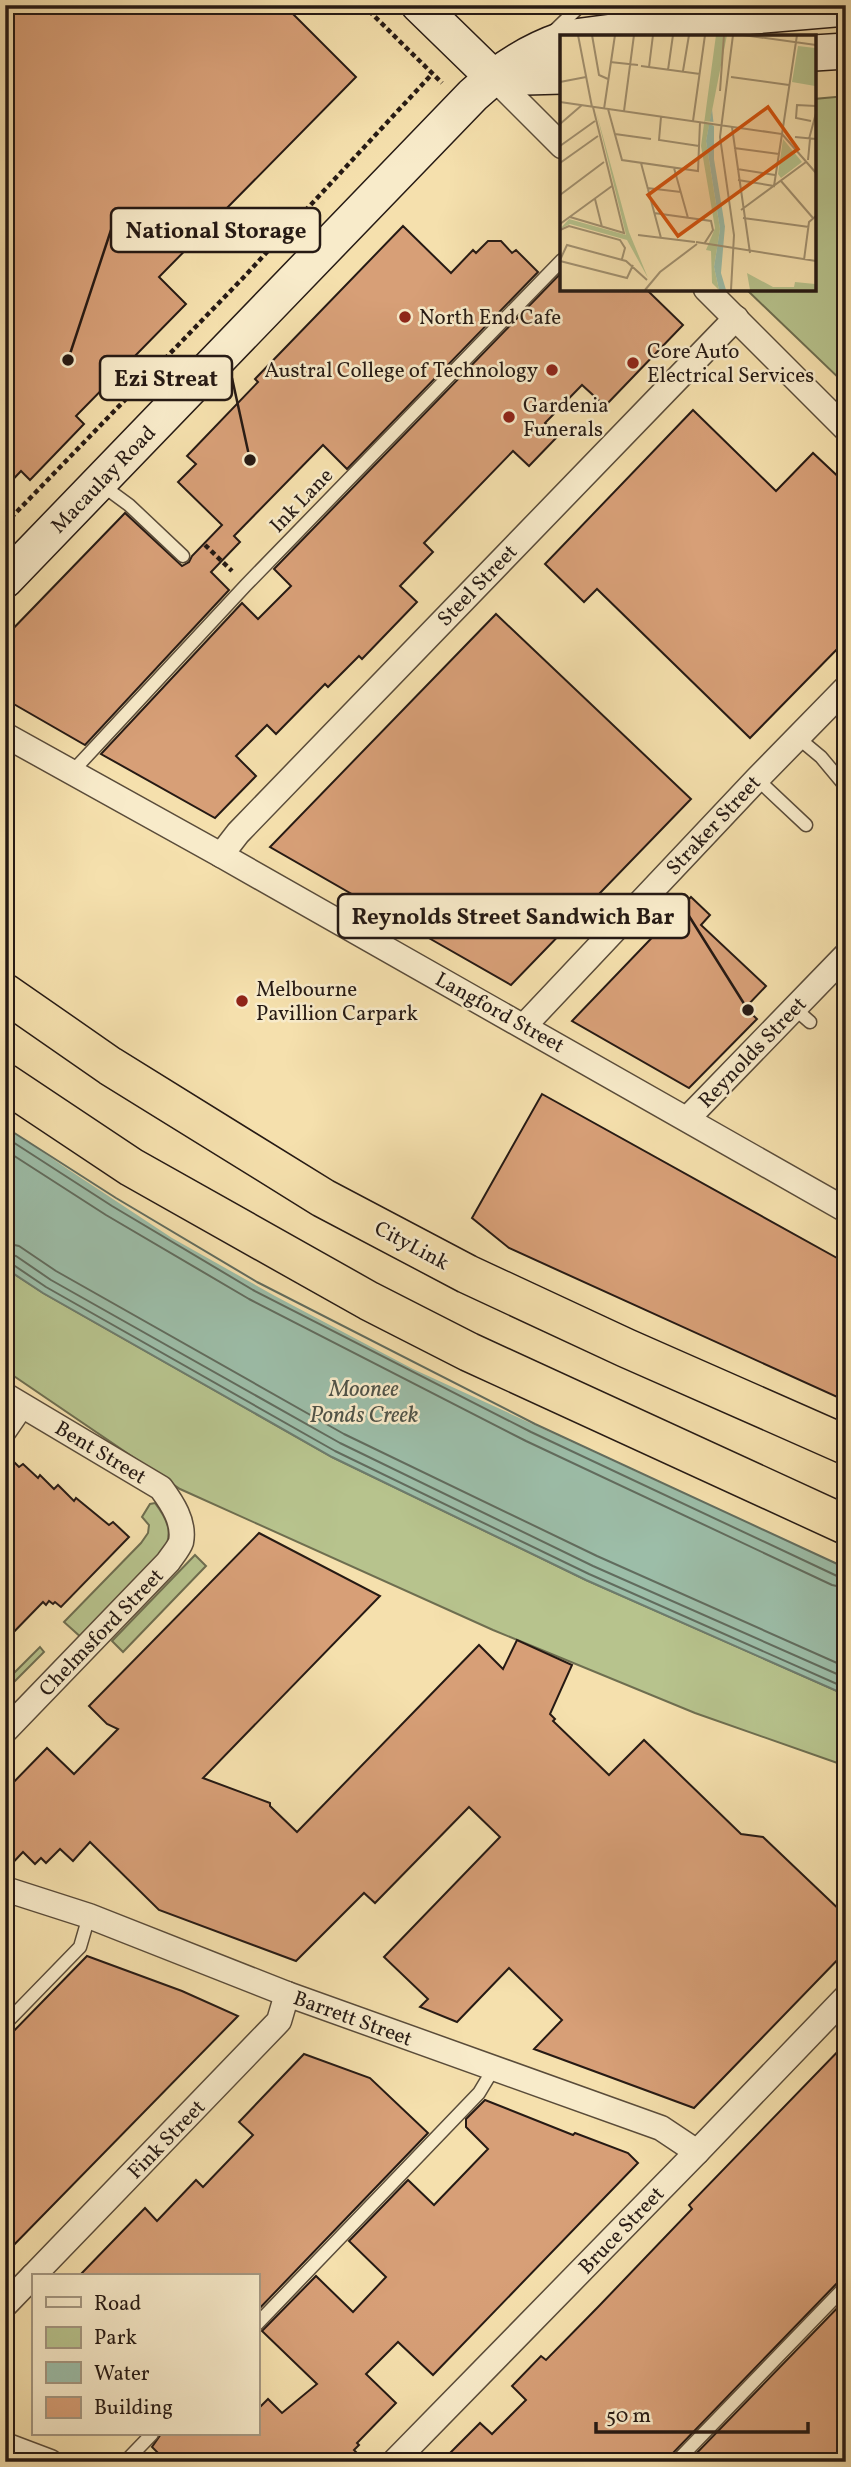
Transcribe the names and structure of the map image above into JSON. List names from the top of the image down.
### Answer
{
  "streets": {
    "highway": ["CityLink"],
    "street": [
      "Macaulay Road",
      "Steel Street",
      "Straker Street",
      "Langford Street",
      "Reynolds Street",
      "Bent Street",
      "Chelmsford Street",
      "Barrett Street",
      "Fink Street",
      "Bruce Street"
    ],
    "lane": ["Ink Lane"]
  },
  "crossings": [
    ["Ink Lane", "Langford Street"],
    ["Steel Street", "Langford Street"],
    ["Straker Street", "Langford Street"],
    ["Langford Street", "Reynolds Street"],
    ["Bent Street", "Chelmsford Street"],
    ["Barrett Street", "Fink Street"],
    ["Barrett Street", "Bruce Street"]
  ],
  "water": ["Moonee Ponds Creek"],
  "places": [
    "North End Cafe",
    "National Storage",
    "Core Auto Electrical Services",
    "Austral College of Technology",
    "Gardenia Funerals",
    "Ezi Streat",
    "Melbourne Pavillion Carpark",
    "Reynolds Street Sandwich Bar"
  ],
  "legend": [
    "Road",
    "Park",
    "Water",
    "Building"
  ],
  "scale_bar": "50 m"
}
